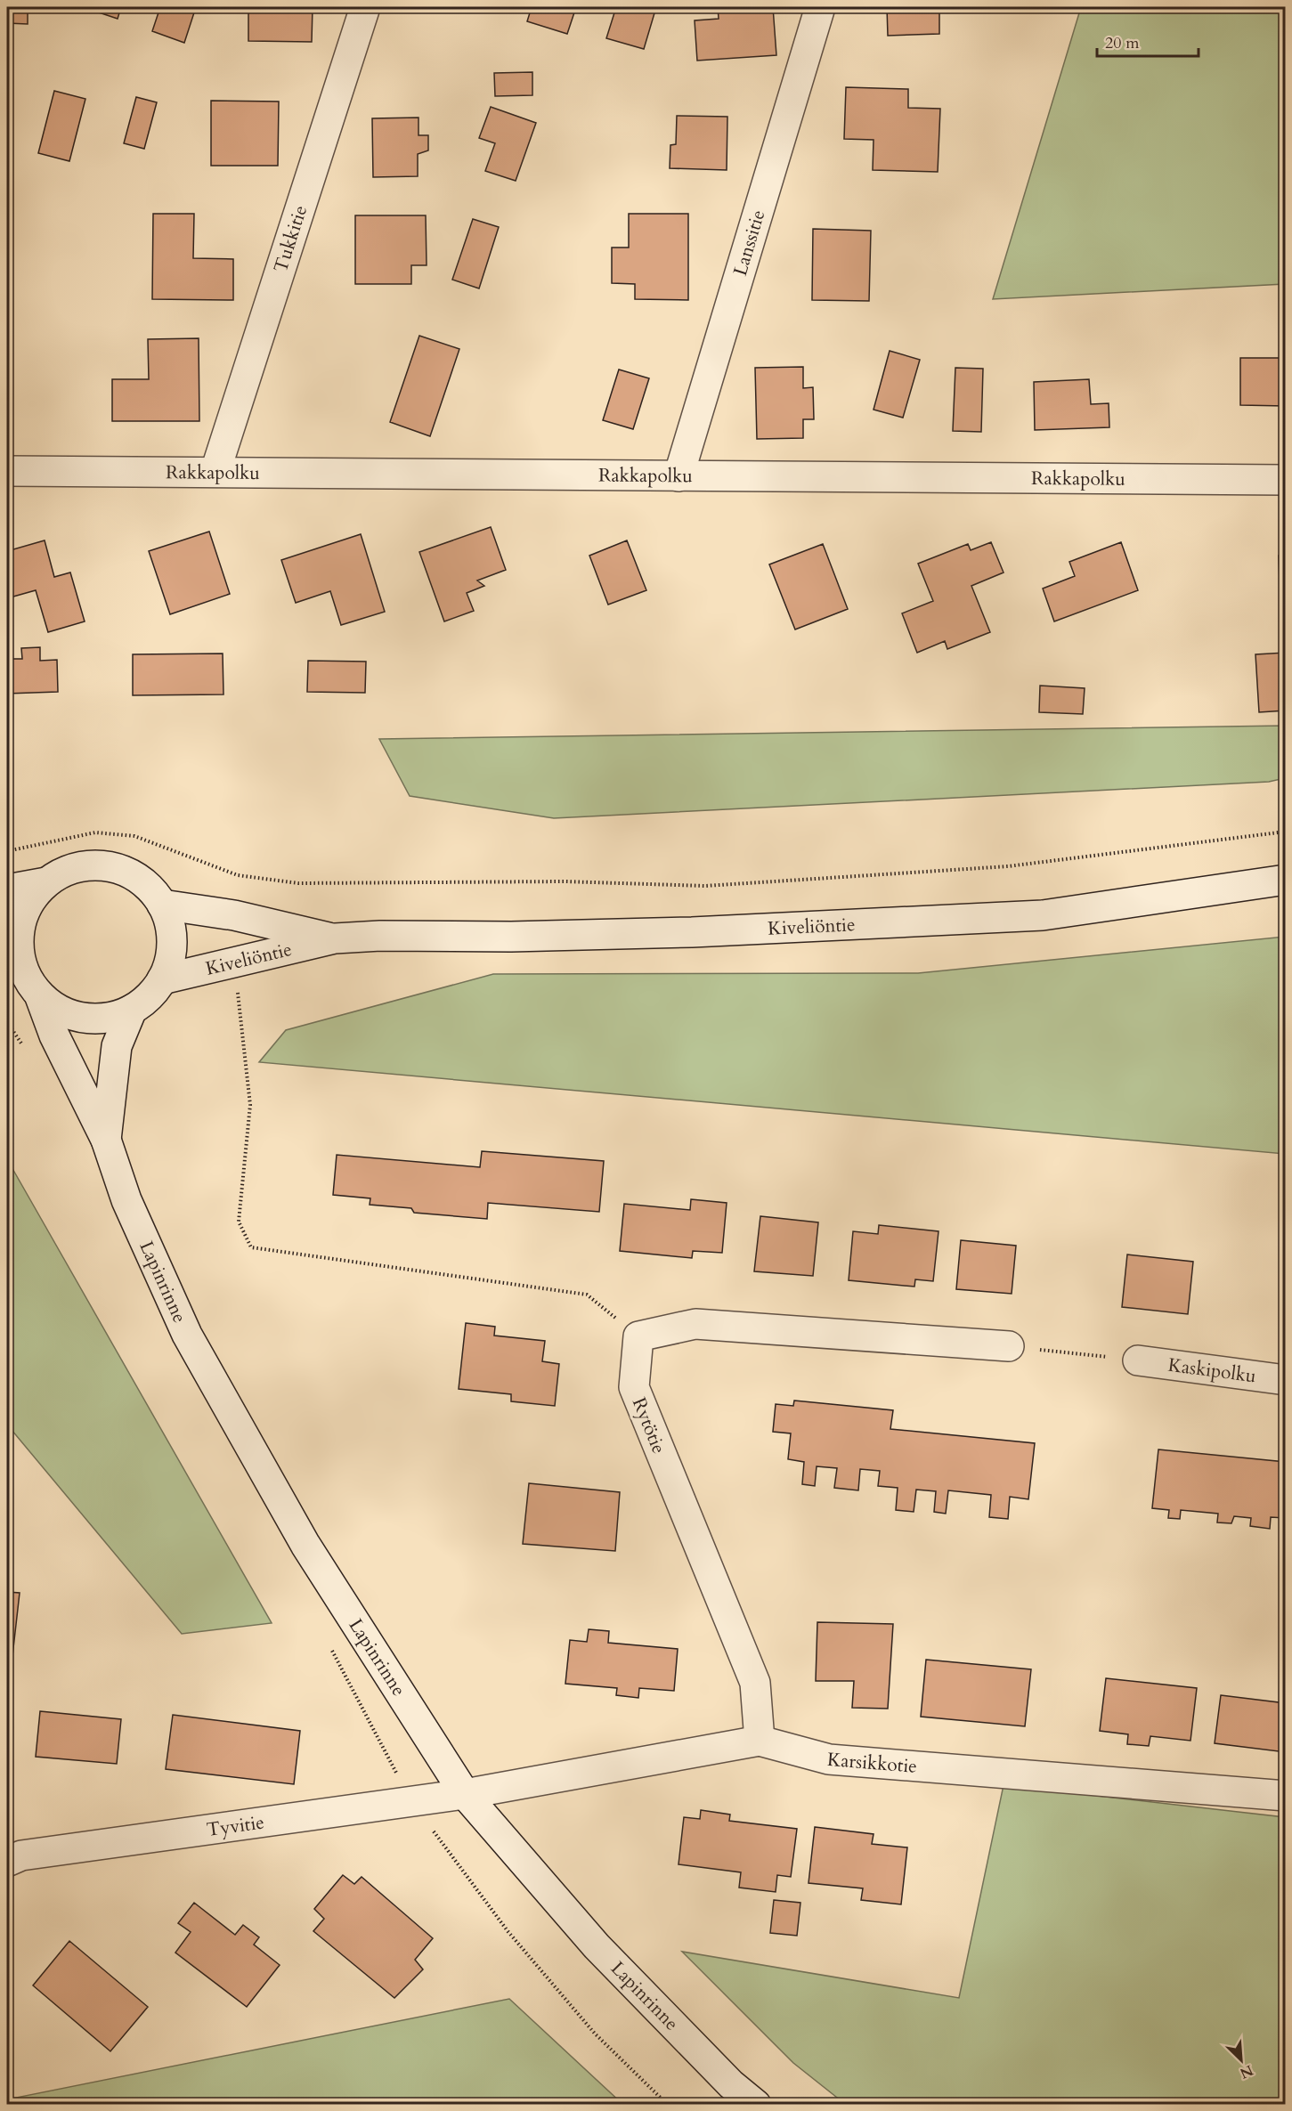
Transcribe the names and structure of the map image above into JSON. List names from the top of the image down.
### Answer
{
  "streets": {
    "street": [
      "Tukkitie",
      "Lanssitie",
      "Rakkapolku",
      "Kiveliöntie",
      "Lapinrinne",
      "Kaskipolku",
      "Rytötie",
      "Karsikkotie",
      "Tyvitie"
    ]
  },
  "crossings": [
    ["Tukkitie", "Rakkapolku"],
    ["Lanssitie", "Rakkapolku"],
    ["Kiveliöntie", "Lapinrinne"],
    ["Lapinrinne", "Karsikkotie"],
    ["Lapinrinne", "Tyvitie"],
    ["Rytötie", "Karsikkotie"],
    ["Karsikkotie", "Tyvitie"]
  ],
  "scale_bar": "20 m",
  "north": "bottom right"
}
